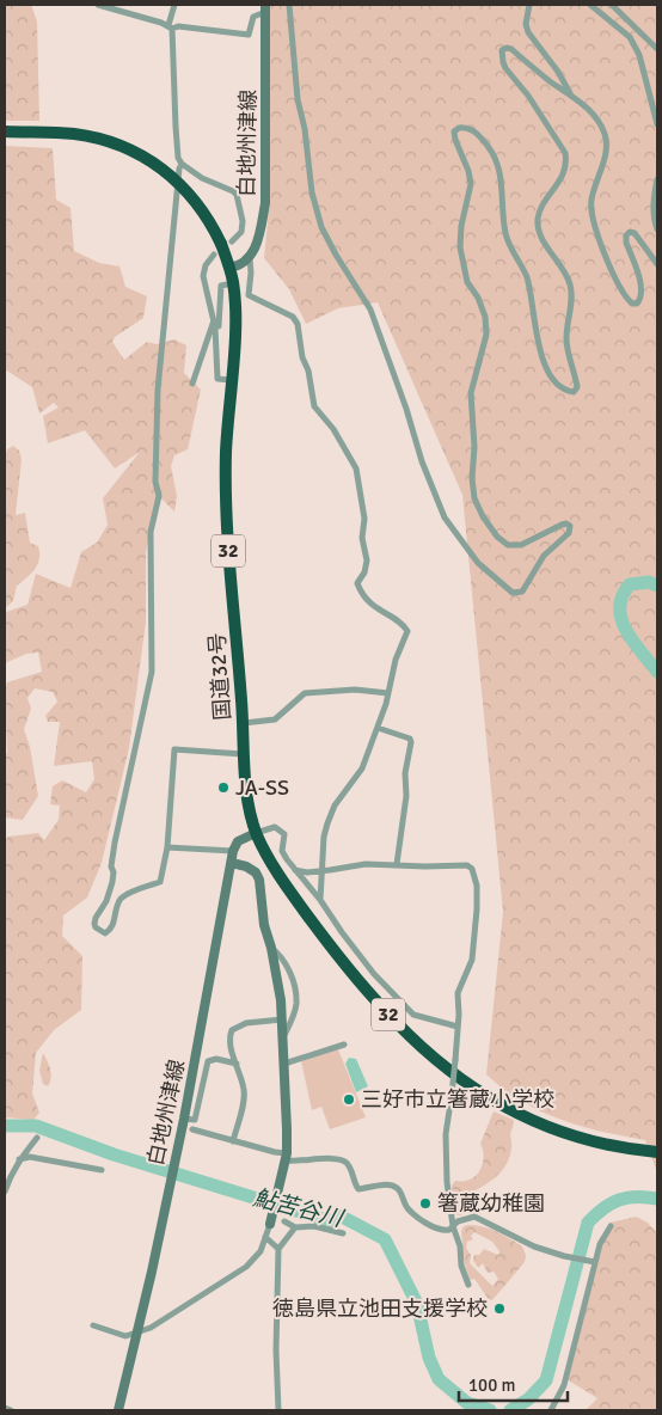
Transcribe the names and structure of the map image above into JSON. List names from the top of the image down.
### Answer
{
  "streets": {
    "highway": ["32", "国道32号"],
    "main road": ["白地州津線"]
  },
  "water": ["鮎苦谷川"],
  "places": [
    "JA-SS",
    "三好市立箸蔵小学校",
    "箸蔵幼稚園",
    "徳島県立池田支援学校"
  ],
  "scale_bar": "100 m"
}
